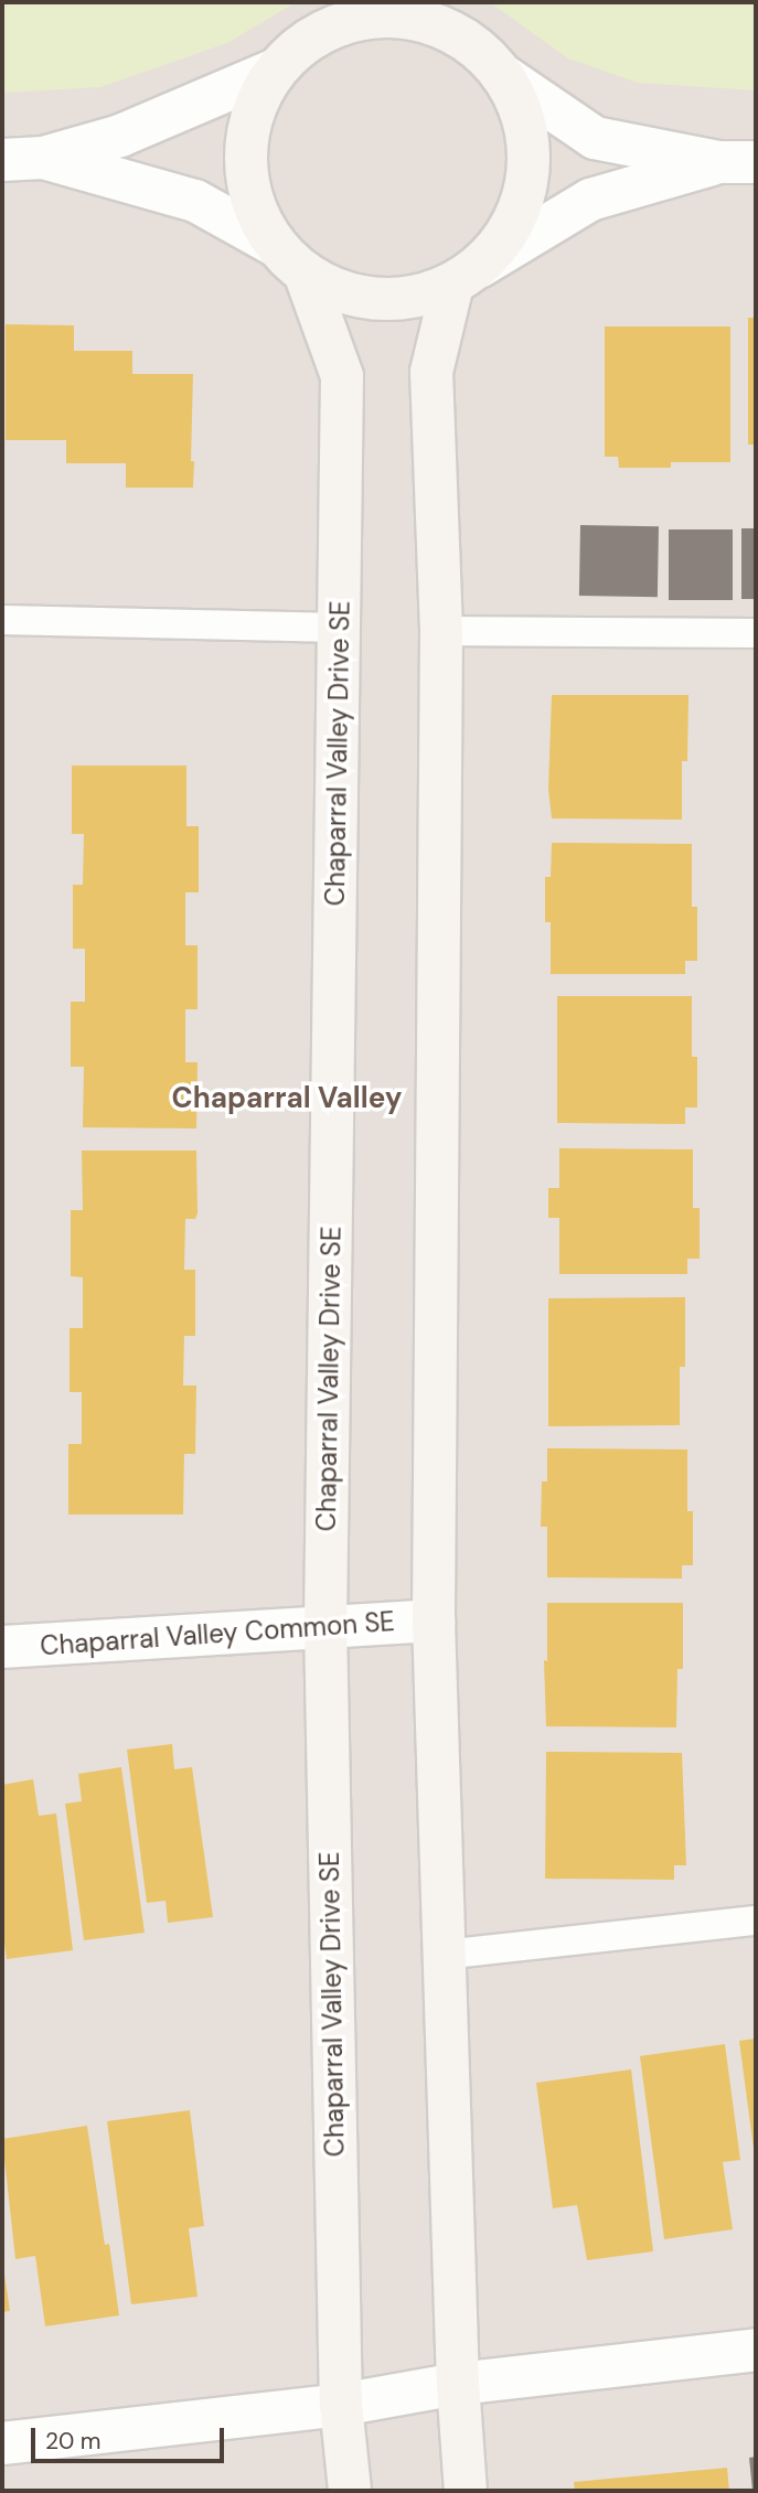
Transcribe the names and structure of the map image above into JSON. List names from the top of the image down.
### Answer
{
  "streets": {
    "street": ["Chaparral Valley Drive SE", "Chaparral Valley Common SE"]
  },
  "crossings": [
    ["Chaparral Valley Drive SE", "Chaparral Valley Common SE"]
  ],
  "districts": ["Chaparral Valley"],
  "scale_bar": "20 m"
}
